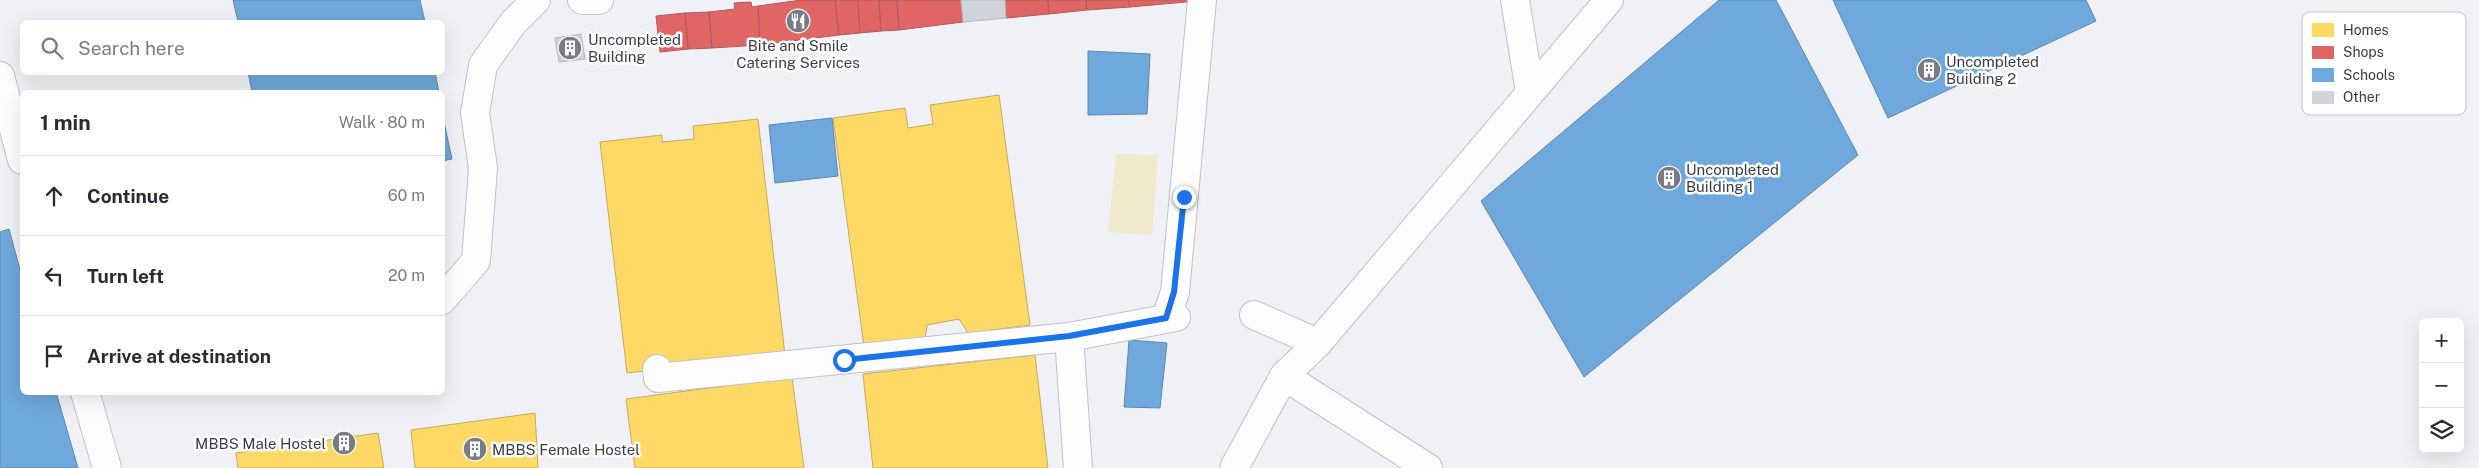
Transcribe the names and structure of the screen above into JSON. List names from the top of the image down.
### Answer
{
  "places": {
    "restaurant": ["Bite and Smile Catering Services"],
    "building": [
      "Uncompleted Building",
      "Uncompleted Building 2",
      "Uncompleted Building 1",
      "MBBS Male Hostel",
      "MBBS Female Hostel"
    ]
  },
  "legend": [
    "Homes",
    "Shops",
    "Schools",
    "Other"
  ],
  "page": {
    "search": "Search here",
    "heading": ["1 min", "Walk · 80 m"],
    "list": [
      ["Continue", "60 m"],
      ["Turn left", "20 m"],
      "Arrive at destination"
    ],
    "map_buttons": ["+", "−"]
  }
}
